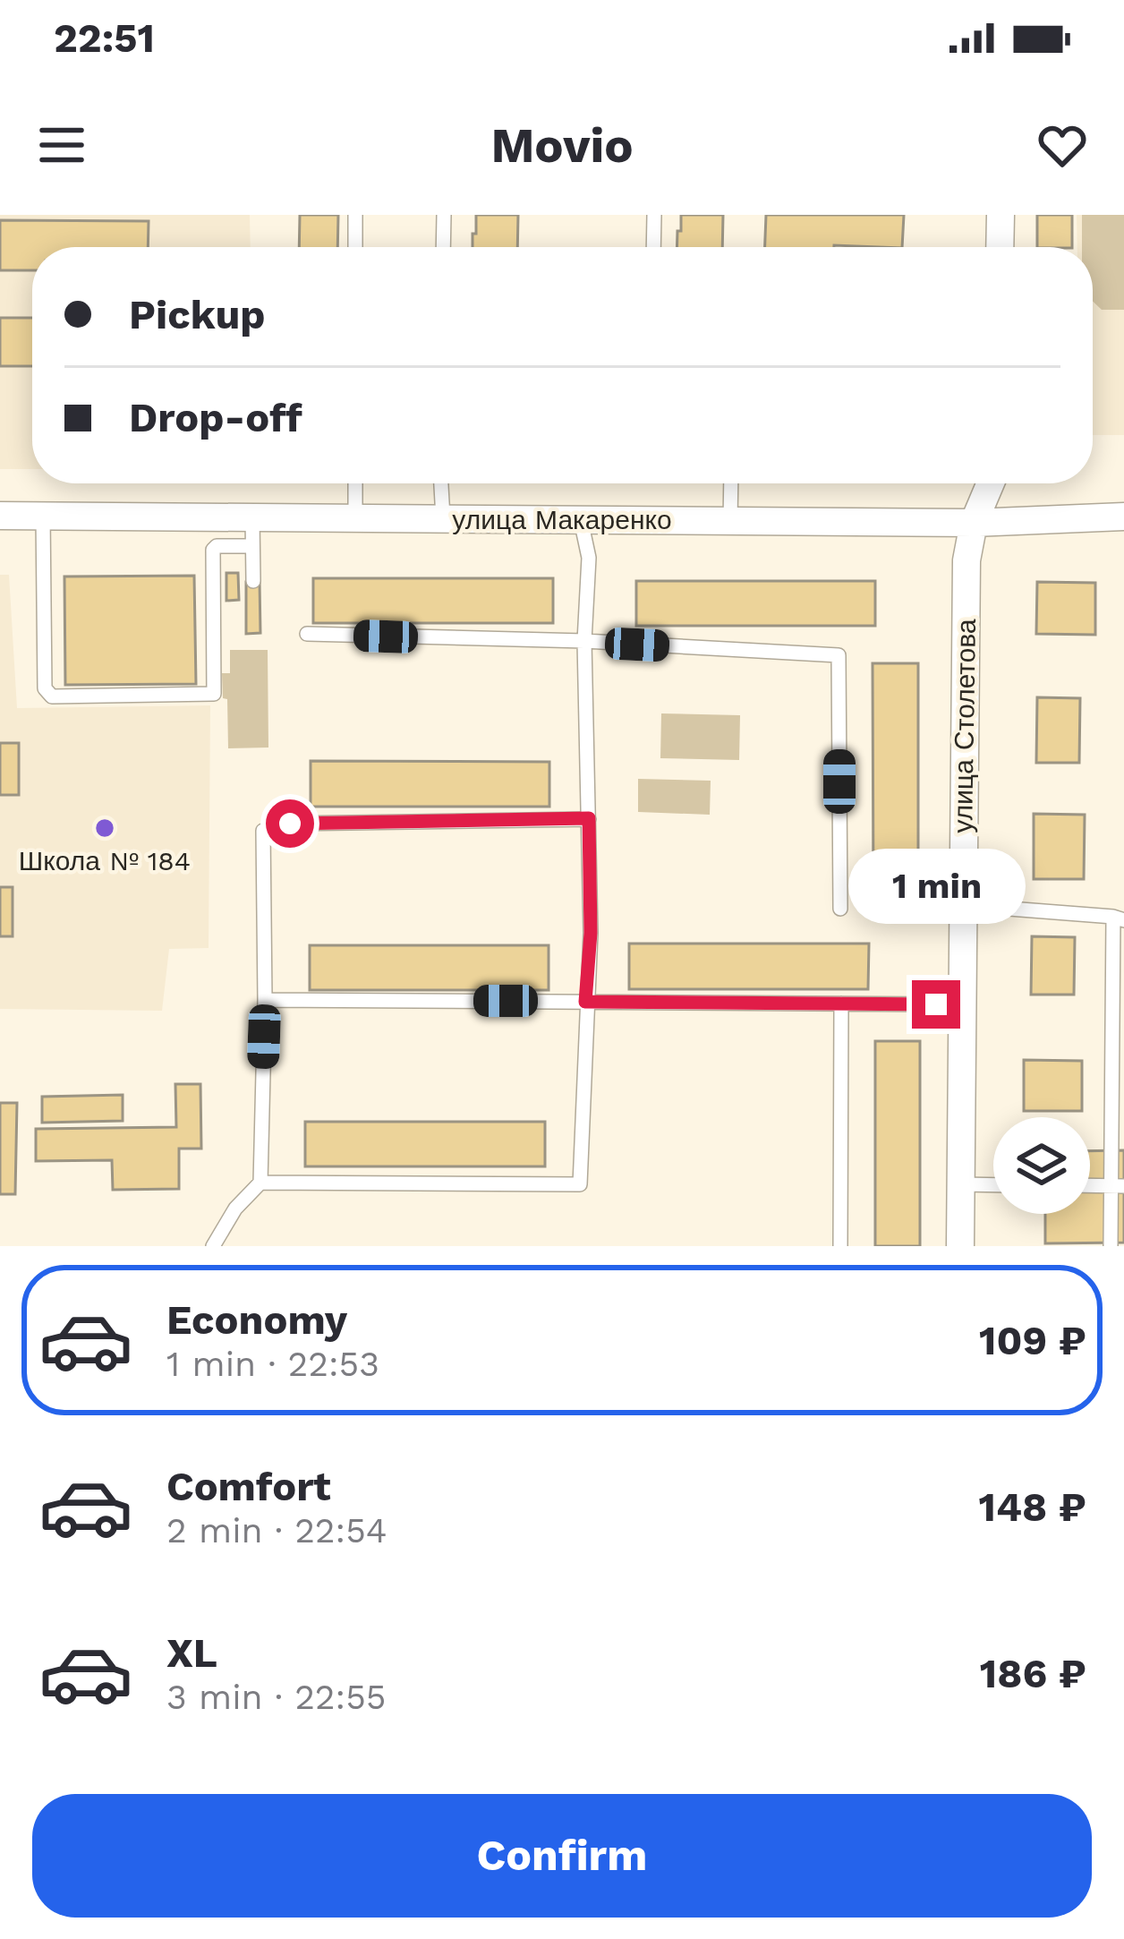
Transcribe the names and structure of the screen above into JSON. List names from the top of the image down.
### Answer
{
  "streets": {
    "street": ["улица Макаренко", "улица Столетова"]
  },
  "crossings": [
    ["улица Макаренко", "улица Столетова"]
  ],
  "places": ["Школа № 184"],
  "page": {
    "status": "22:51",
    "header": "Movio",
    "banner": ["Pickup", "Drop-off"],
    "bubble": "1 min",
    "list": [
      {
        "name": "Economy",
        "note": "1 min · 22:53",
        "value": "109 ₽"
      },
      {
        "name": "Comfort",
        "note": "2 min · 22:54",
        "value": "148 ₽"
      },
      {
        "name": "XL",
        "note": "3 min · 22:55",
        "value": "186 ₽"
      }
    ],
    "buttons": "Confirm"
  }
}
